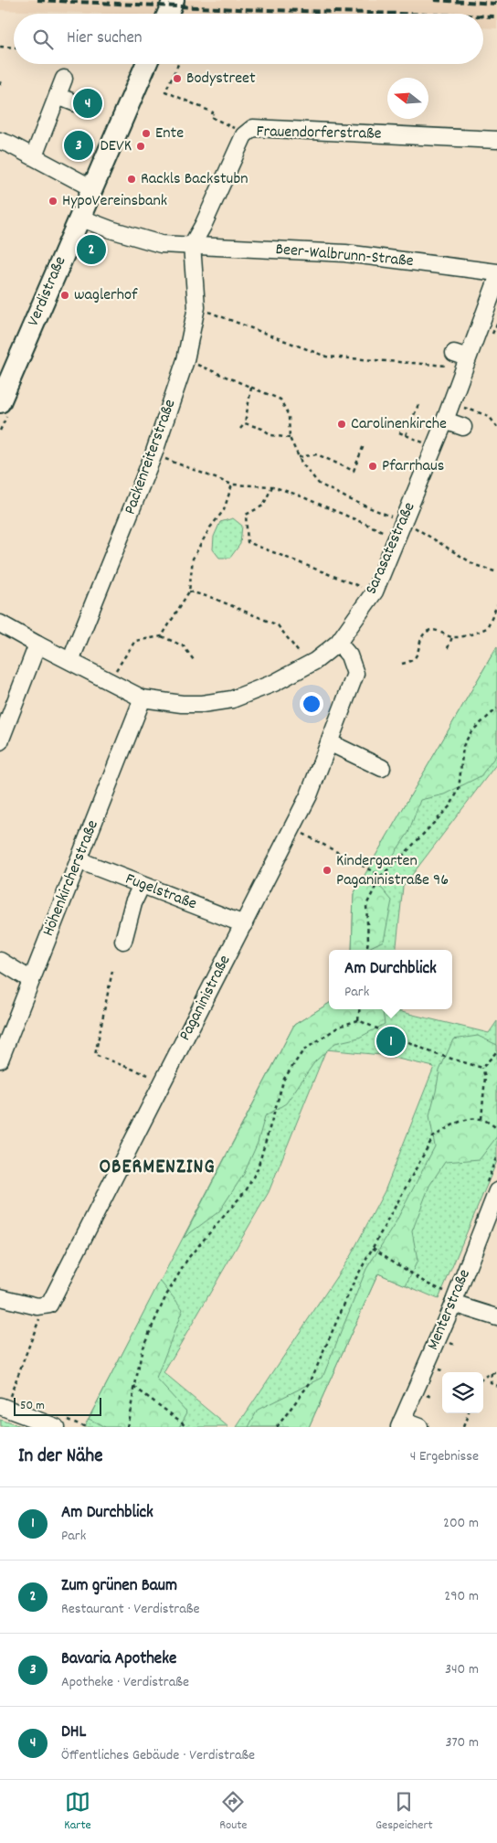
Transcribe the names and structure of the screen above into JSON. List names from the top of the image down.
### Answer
{
  "streets": {
    "main road": ["Verdistraße"],
    "street": [
      "Frauendorferstraße",
      "Beer-Walbrunn-Straße",
      "Packenreiterstraße",
      "Sarasatestraße",
      "Höhenkircherstraße",
      "Fugelstraße",
      "Paganinistraße",
      "Menterstraße"
    ]
  },
  "crossings": [
    ["Frauendorferstraße", "Beer-Walbrunn-Straße"],
    ["Frauendorferstraße", "Packenreiterstraße"],
    ["Beer-Walbrunn-Straße", "Packenreiterstraße"],
    ["Packenreiterstraße", "Sarasatestraße"],
    ["Sarasatestraße", "Höhenkircherstraße"],
    ["Sarasatestraße", "Paganinistraße"],
    ["Höhenkircherstraße", "Fugelstraße"],
    ["Fugelstraße", "Paganinistraße"]
  ],
  "districts": ["OBERMENZING"],
  "places": [
    "Bodystreet",
    "Ente",
    "DEVK",
    "Rackls Backstubn",
    "HypoVereinsbank",
    "waglerhof",
    "Carolinenkirche",
    "Pfarrhaus",
    "Kindergarten Paganinistraße 96"
  ],
  "scale_bar": "50 m",
  "north": "left",
  "page": {
    "search": "Hier suchen",
    "pins": [
      "4",
      "3",
      "2",
      "1"
    ],
    "popup": ["Am Durchblick", "Park"],
    "scale": "50 m",
    "heading": ["In der Nähe", "4 Ergebnisse"],
    "list": [
      {
        "mark": "1",
        "name": "Am Durchblick",
        "note": "Park",
        "value": "200 m"
      },
      {
        "mark": "2",
        "name": "Zum grünen Baum",
        "note": "Restaurant · Verdistraße",
        "value": "290 m"
      },
      {
        "mark": "3",
        "name": "Bavaria Apotheke",
        "note": "Apotheke · Verdistraße",
        "value": "340 m"
      },
      {
        "mark": "4",
        "name": "DHL",
        "note": "Öffentliches Gebäude · Verdistraße",
        "value": "370 m"
      }
    ],
    "nav": ["Karte", "Route", "Gespeichert"]
  }
}
